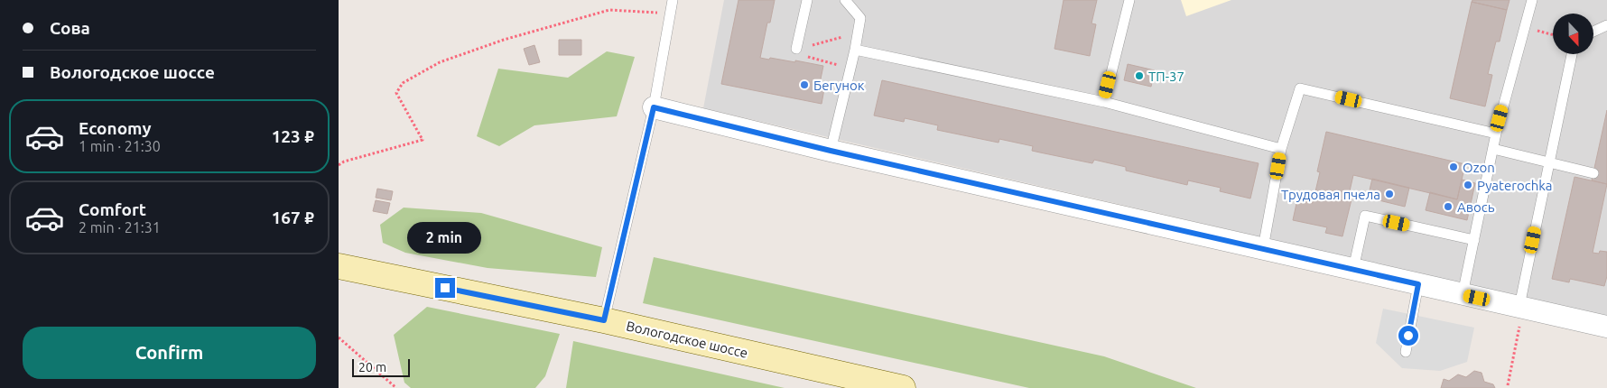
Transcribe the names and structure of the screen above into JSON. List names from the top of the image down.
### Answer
{
  "streets": {
    "main road": ["Вологодское шоссе"]
  },
  "places": [
    "ТП-37",
    "Бегунок",
    "Ozon",
    "Pyaterochka",
    "Трудовая пчела",
    "Авось"
  ],
  "scale_bar": "20 m",
  "north": "bottom",
  "page": {
    "banner": ["Сова", "Вологодское шоссе"],
    "list": [
      {
        "name": "Economy",
        "note": "1 min · 21:30",
        "value": "123 ₽"
      },
      {
        "name": "Comfort",
        "note": "2 min · 21:31",
        "value": "167 ₽"
      }
    ],
    "bubble": "2 min",
    "buttons": "Confirm",
    "scale": "20 m"
  }
}
